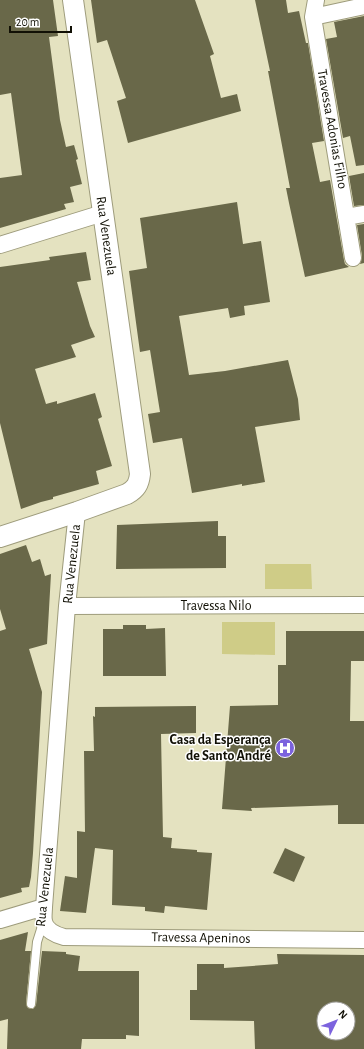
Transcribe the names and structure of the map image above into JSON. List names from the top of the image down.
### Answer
{
  "streets": {
    "street": [
      "Travessa Adonias Filho",
      "Rua Venezuela",
      "Travessa Nilo",
      "Travessa Apeninos"
    ]
  },
  "crossings": [
    ["Rua Venezuela", "Travessa Nilo"],
    ["Rua Venezuela", "Travessa Apeninos"]
  ],
  "places": {
    "hospital": ["Casa da Esperança de Santo André"]
  },
  "scale_bar": "20 m",
  "north": "top right"
}
